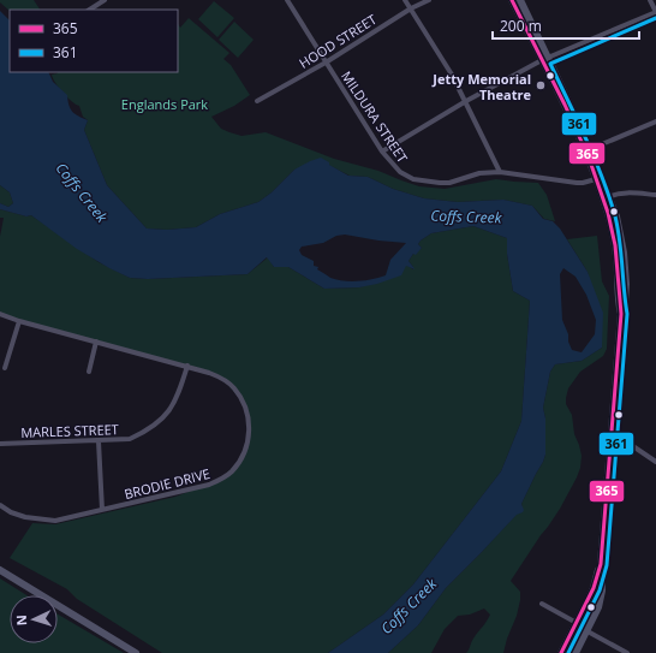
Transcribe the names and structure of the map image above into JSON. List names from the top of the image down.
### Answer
{
  "streets": {
    "street": [
      "HOOD STREET",
      "MILDURA STREET",
      "MARLES STREET",
      "BRODIE DRIVE"
    ]
  },
  "crossings": [
    ["HOOD STREET", "MILDURA STREET"],
    ["MARLES STREET", "BRODIE DRIVE"]
  ],
  "water": ["Coffs Creek"],
  "parks": ["Englands Park"],
  "places": ["Jetty Memorial Theatre"],
  "lines": ["transit line 365", "transit line 361"],
  "legend": ["365", "361"],
  "scale_bar": "200 m",
  "north": "left"
}
